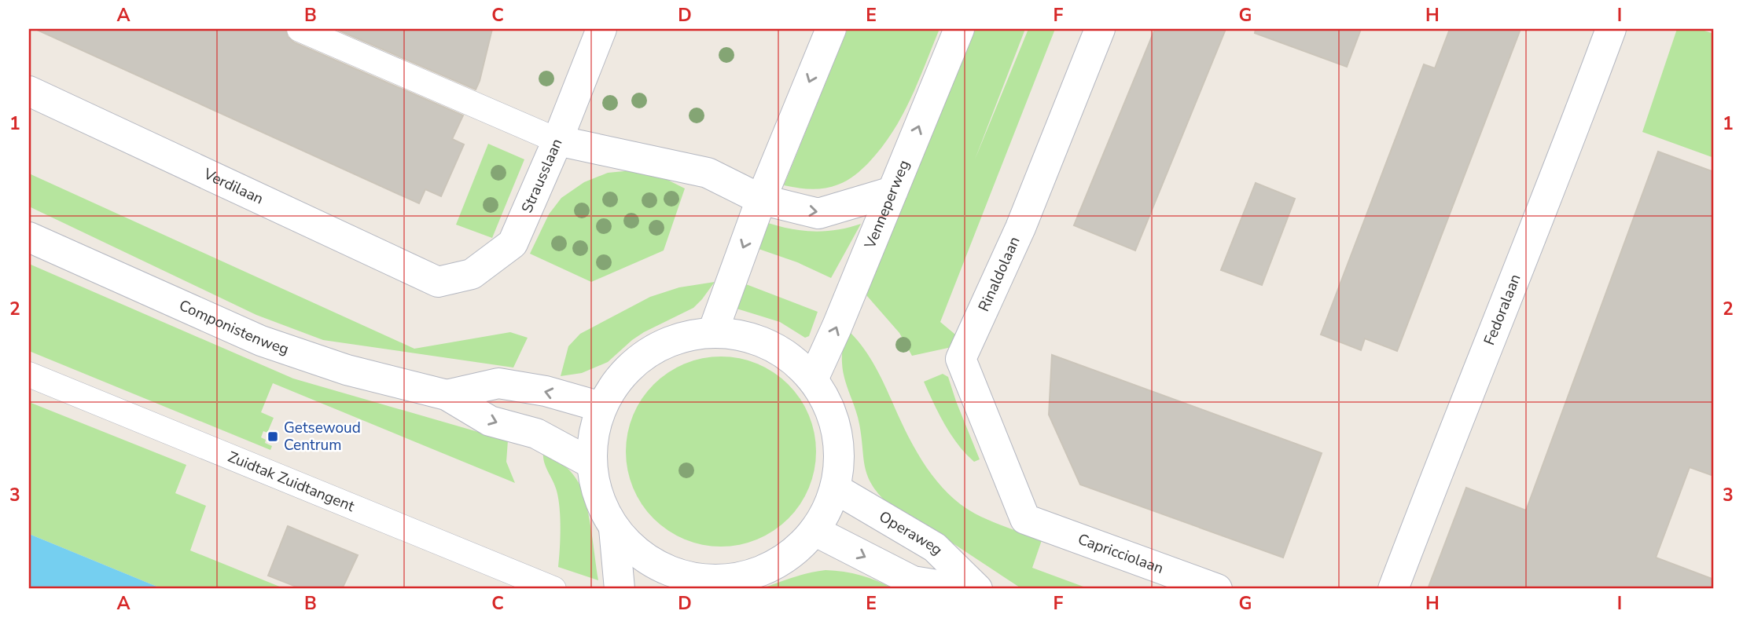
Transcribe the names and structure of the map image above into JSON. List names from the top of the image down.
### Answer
{
  "streets": {
    "street": [
      "Strausslaan",
      "Verdilaan",
      "Venneperweg",
      "Rinaldolaan",
      "Fedoralaan",
      "Componistenweg",
      "Operaweg",
      "Capricciolaan"
    ],
    "lane": ["Zuidtak Zuidtangent"]
  },
  "crossings": [
    ["Strausslaan", "Verdilaan"],
    ["Rinaldolaan", "Capricciolaan"]
  ],
  "places": {
    "transit": ["Getsewoud Centrum"]
  },
  "grid": {
    "columns": [
      "A",
      "B",
      "C",
      "D",
      "E",
      "F",
      "G",
      "H",
      "I"
    ],
    "rows": ["1", "2", "3"]
  }
}
